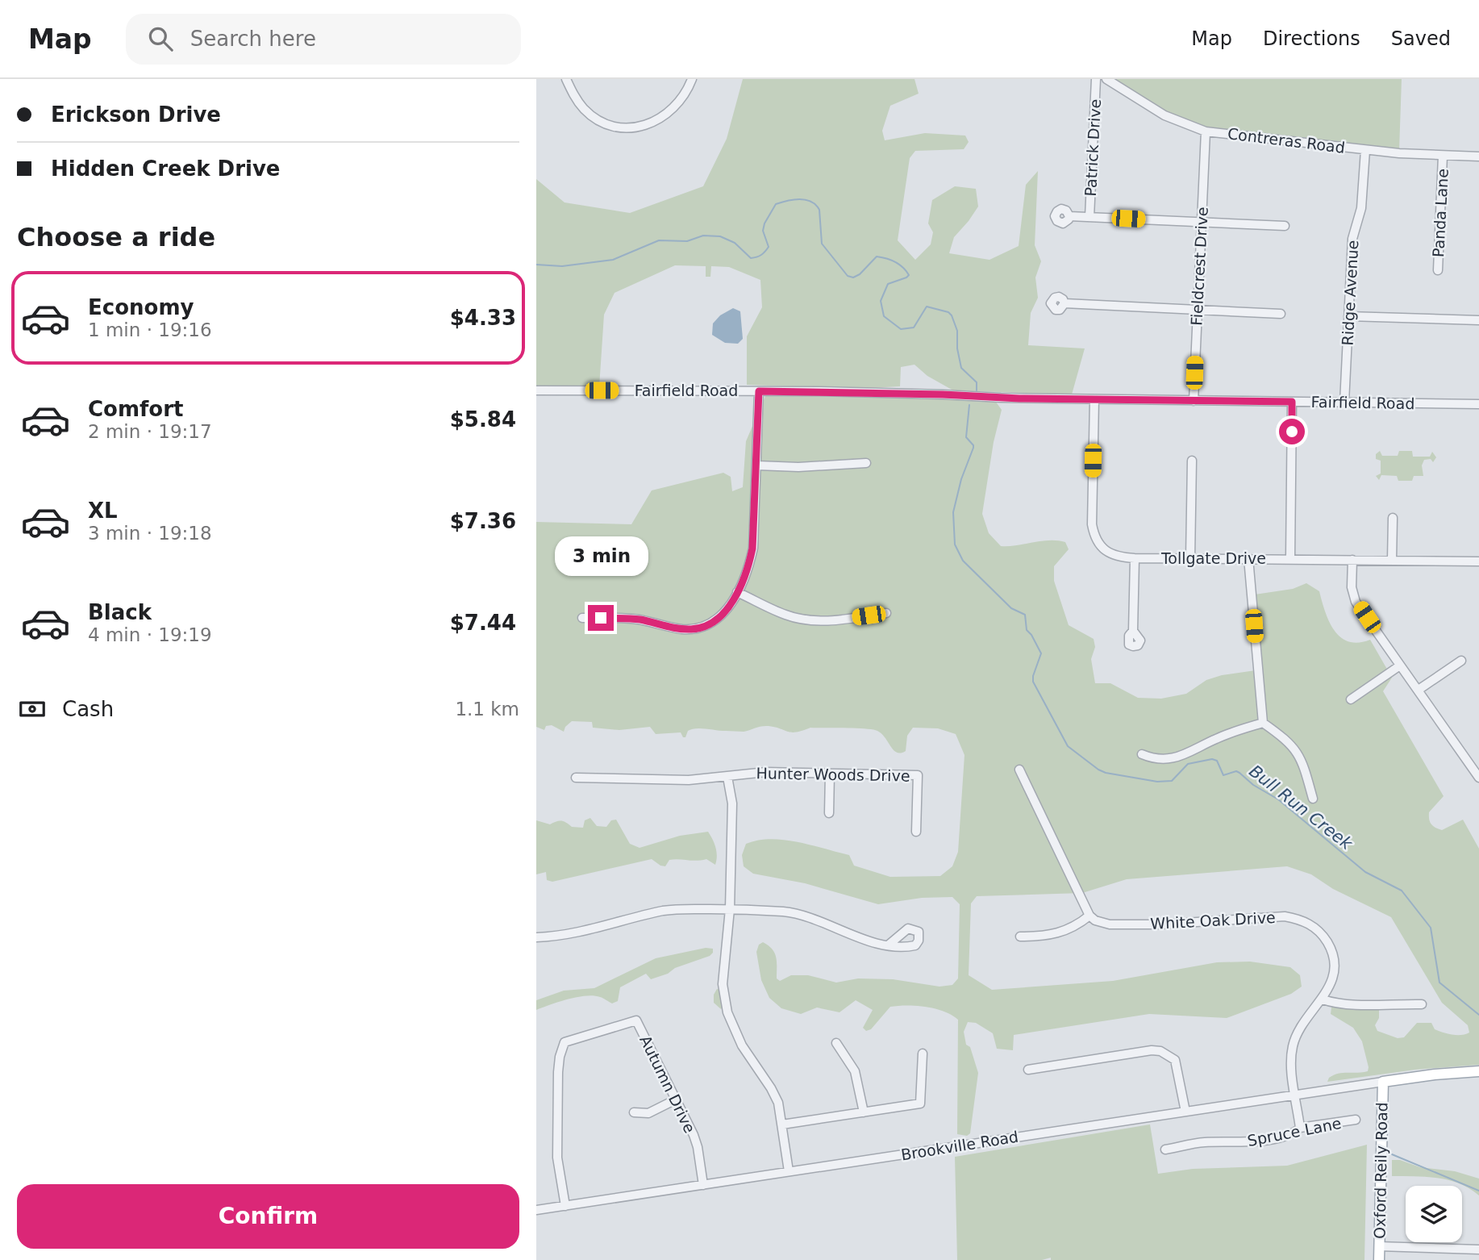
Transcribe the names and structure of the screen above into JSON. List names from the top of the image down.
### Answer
{
  "streets": {
    "main road": ["Oxford Reily Road"],
    "street": [
      "Contreras Road",
      "Patrick Drive",
      "Panda Lane",
      "Fieldcrest Drive",
      "Ridge Avenue",
      "Fairfield Road",
      "Tollgate Drive",
      "Hunter Woods Drive",
      "White Oak Drive",
      "Autumn Drive",
      "Spruce Lane",
      "Brookville Road"
    ]
  },
  "crossings": [
    ["Contreras Road", "Panda Lane"],
    ["Contreras Road", "Fieldcrest Drive"],
    ["Contreras Road", "Ridge Avenue"],
    ["Fieldcrest Drive", "Fairfield Road"],
    ["Ridge Avenue", "Fairfield Road"],
    ["Fairfield Road", "Tollgate Drive"],
    ["White Oak Drive", "Spruce Lane"],
    ["White Oak Drive", "Brookville Road"],
    ["Autumn Drive", "Brookville Road"],
    ["Brookville Road", "Oxford Reily Road"]
  ],
  "water": ["Bull Run Creek"],
  "page": {
    "header": "Map",
    "search": "Search here",
    "nav": ["Map", "Directions", "Saved"],
    "banner": ["Erickson Drive", "Hidden Creek Drive"],
    "heading": "Choose a ride",
    "list": [
      {
        "name": "Economy",
        "note": "1 min · 19:16",
        "value": "$4.33"
      },
      {
        "name": "Comfort",
        "note": "2 min · 19:17",
        "value": "$5.84"
      },
      {
        "name": "XL",
        "note": "3 min · 19:18",
        "value": "$7.36"
      },
      {
        "name": "Black",
        "note": "4 min · 19:19",
        "value": "$7.44"
      }
    ],
    "bubble": "3 min",
    "pay": ["Cash", "1.1 km"],
    "buttons": "Confirm"
  }
}
